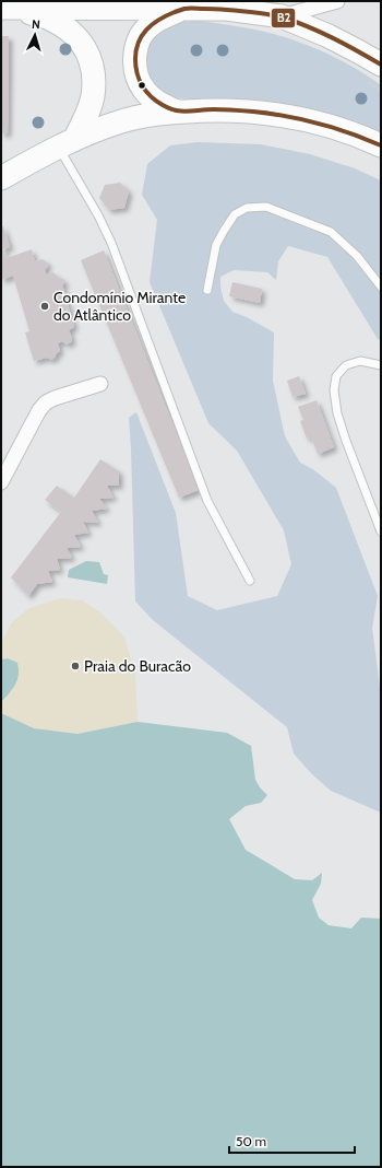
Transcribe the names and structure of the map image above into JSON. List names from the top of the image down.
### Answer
{
  "places": ["Condomínio Mirante do Atlântico", "Praia do Buracão"],
  "lines": ["transit line B2"],
  "scale_bar": "50 m",
  "north": "top"
}
